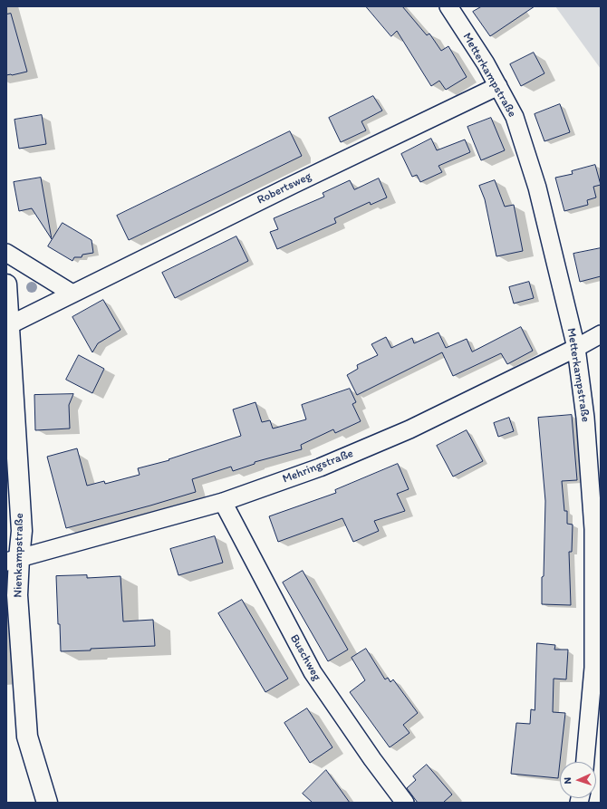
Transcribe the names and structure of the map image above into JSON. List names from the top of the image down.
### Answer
{
  "streets": {
    "street": [
      "Metterkampstraße",
      "Robertsweg",
      "Mehringstraße",
      "Nienkampstraße",
      "Buschweg"
    ]
  },
  "crossings": [
    ["Metterkampstraße", "Robertsweg"],
    ["Metterkampstraße", "Mehringstraße"],
    ["Robertsweg", "Nienkampstraße"],
    ["Mehringstraße", "Nienkampstraße"],
    ["Mehringstraße", "Buschweg"]
  ],
  "north": "left"
}
